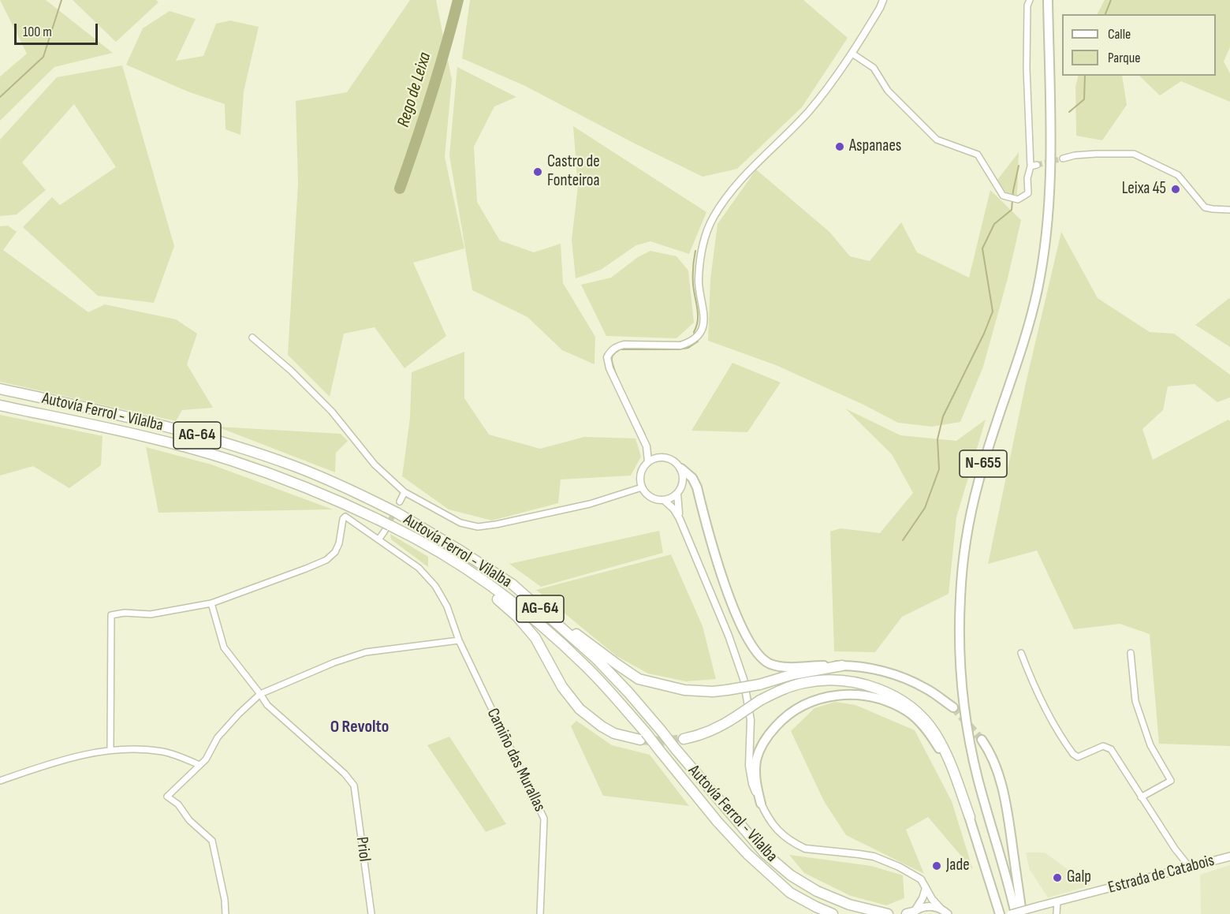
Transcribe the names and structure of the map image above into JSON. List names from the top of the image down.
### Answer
{
  "streets": {
    "highway": ["Autovía Ferrol - Vilalba", "AG-64", "N-655"],
    "main road": ["Estrada de Catabois"],
    "street": ["Camiño das Murallas", "Priol"]
  },
  "districts": ["O Revolto"],
  "water": ["Rego de Leixa"],
  "places": [
    "Aspanaes",
    "Castro de Fonteiroa",
    "Leixa 45",
    "Jade",
    "Galp"
  ],
  "legend": ["Calle", "Parque"],
  "scale_bar": "100 m"
}
